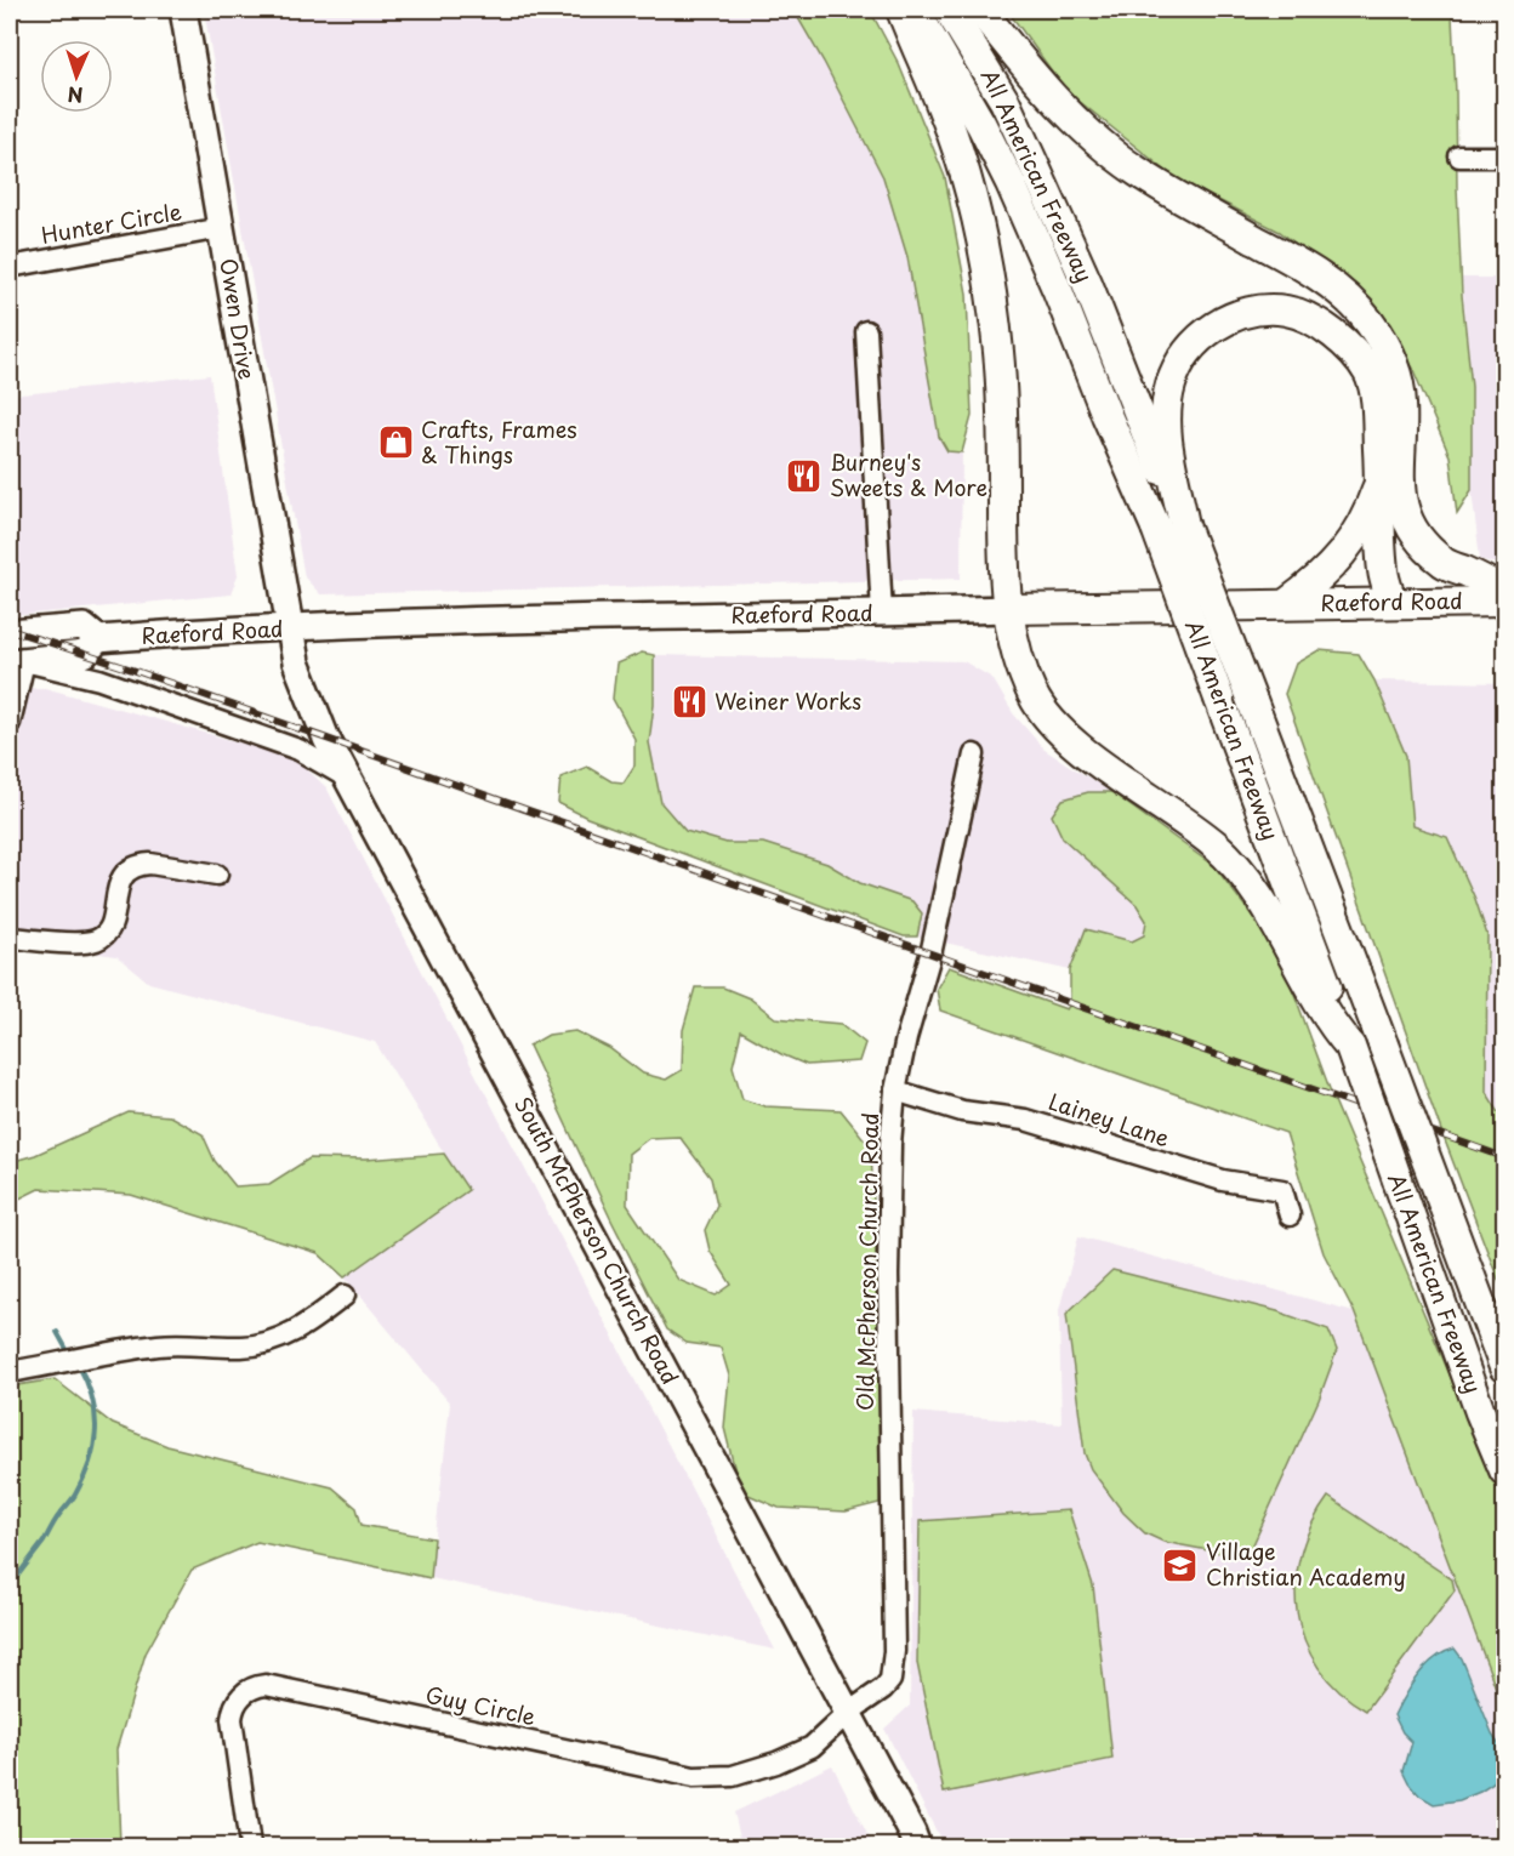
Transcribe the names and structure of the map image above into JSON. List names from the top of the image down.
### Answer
{
  "streets": {
    "highway": ["All American Freeway", "Raeford Road"],
    "main road": ["Owen Drive", "South McPherson Church Road"],
    "street": [
      "Hunter Circle",
      "Lainey Lane",
      "Old McPherson Church Road",
      "Guy Circle"
    ]
  },
  "crossings": [
    ["Hunter Circle", "Owen Drive"],
    ["Owen Drive", "Raeford Road"],
    ["Owen Drive", "South McPherson Church Road"],
    ["Raeford Road", "South McPherson Church Road"],
    ["Lainey Lane", "Old McPherson Church Road"],
    ["South McPherson Church Road", "Old McPherson Church Road"],
    ["South McPherson Church Road", "Guy Circle"],
    ["Old McPherson Church Road", "Guy Circle"]
  ],
  "places": {
    "shop": ["Crafts, Frames & Things"],
    "restaurant": ["Burney's Sweets & More", "Weiner Works"],
    "school or university": ["Village Christian Academy"]
  },
  "north": "bottom"
}
